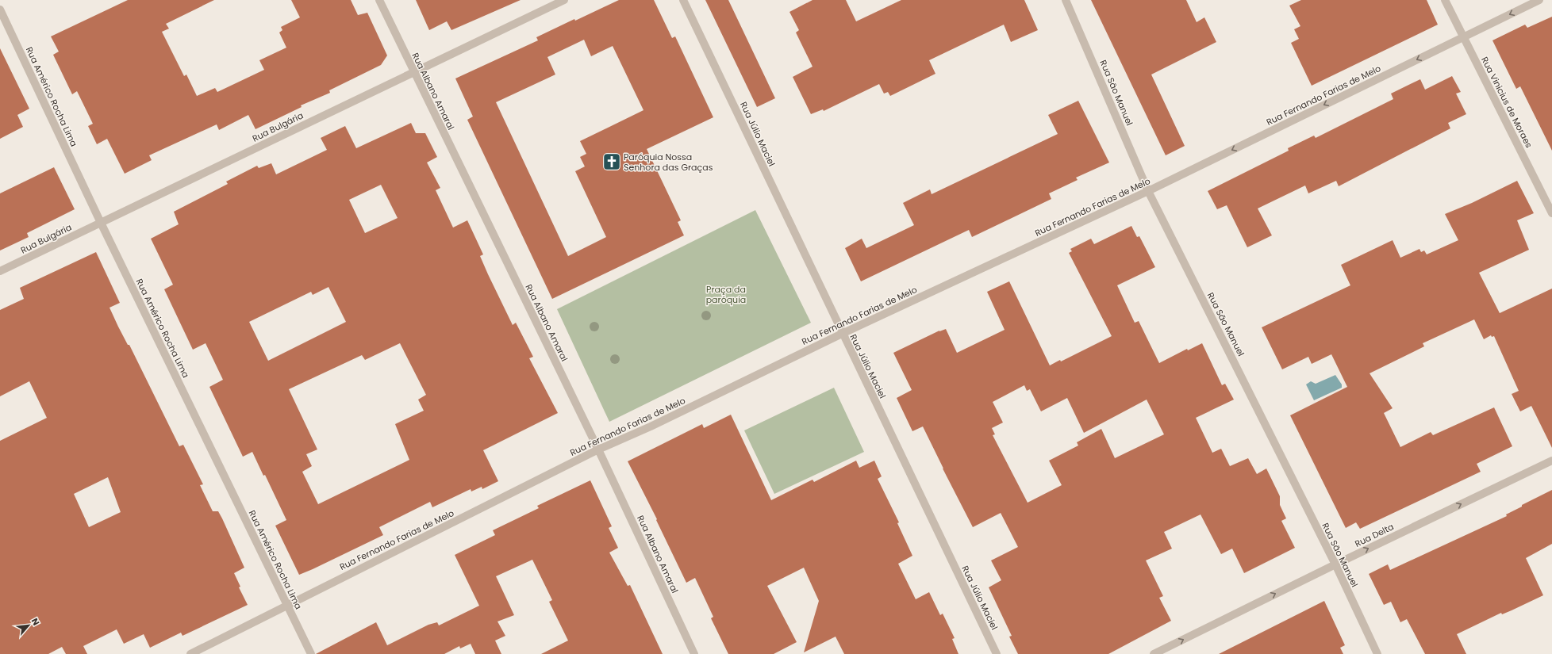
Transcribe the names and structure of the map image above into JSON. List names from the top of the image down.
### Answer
{
  "streets": {
    "street": [
      "Rua Albano Amaral",
      "Rua São Manuel",
      "Rua Fernando Farias de Melo",
      "Rua Américo Rocha Lima",
      "Rua Vinicius de Moraes",
      "Rua Bulgária",
      "Rua Júlio Maciel",
      "Rua Delta"
    ]
  },
  "crossings": [
    ["Rua Albano Amaral", "Rua Fernando Farias de Melo"],
    ["Rua Albano Amaral", "Rua Bulgária"],
    ["Rua São Manuel", "Rua Fernando Farias de Melo"],
    ["Rua São Manuel", "Rua Delta"],
    ["Rua Fernando Farias de Melo", "Rua Américo Rocha Lima"],
    ["Rua Fernando Farias de Melo", "Rua Vinicius de Moraes"],
    ["Rua Fernando Farias de Melo", "Rua Júlio Maciel"],
    ["Rua Américo Rocha Lima", "Rua Bulgária"]
  ],
  "one_way": ["Rua Delta"],
  "parks": ["Praça da paróquia"],
  "places": {
    "church": ["Paróquia Nossa Senhora das Graças"]
  },
  "north": "top right"
}
